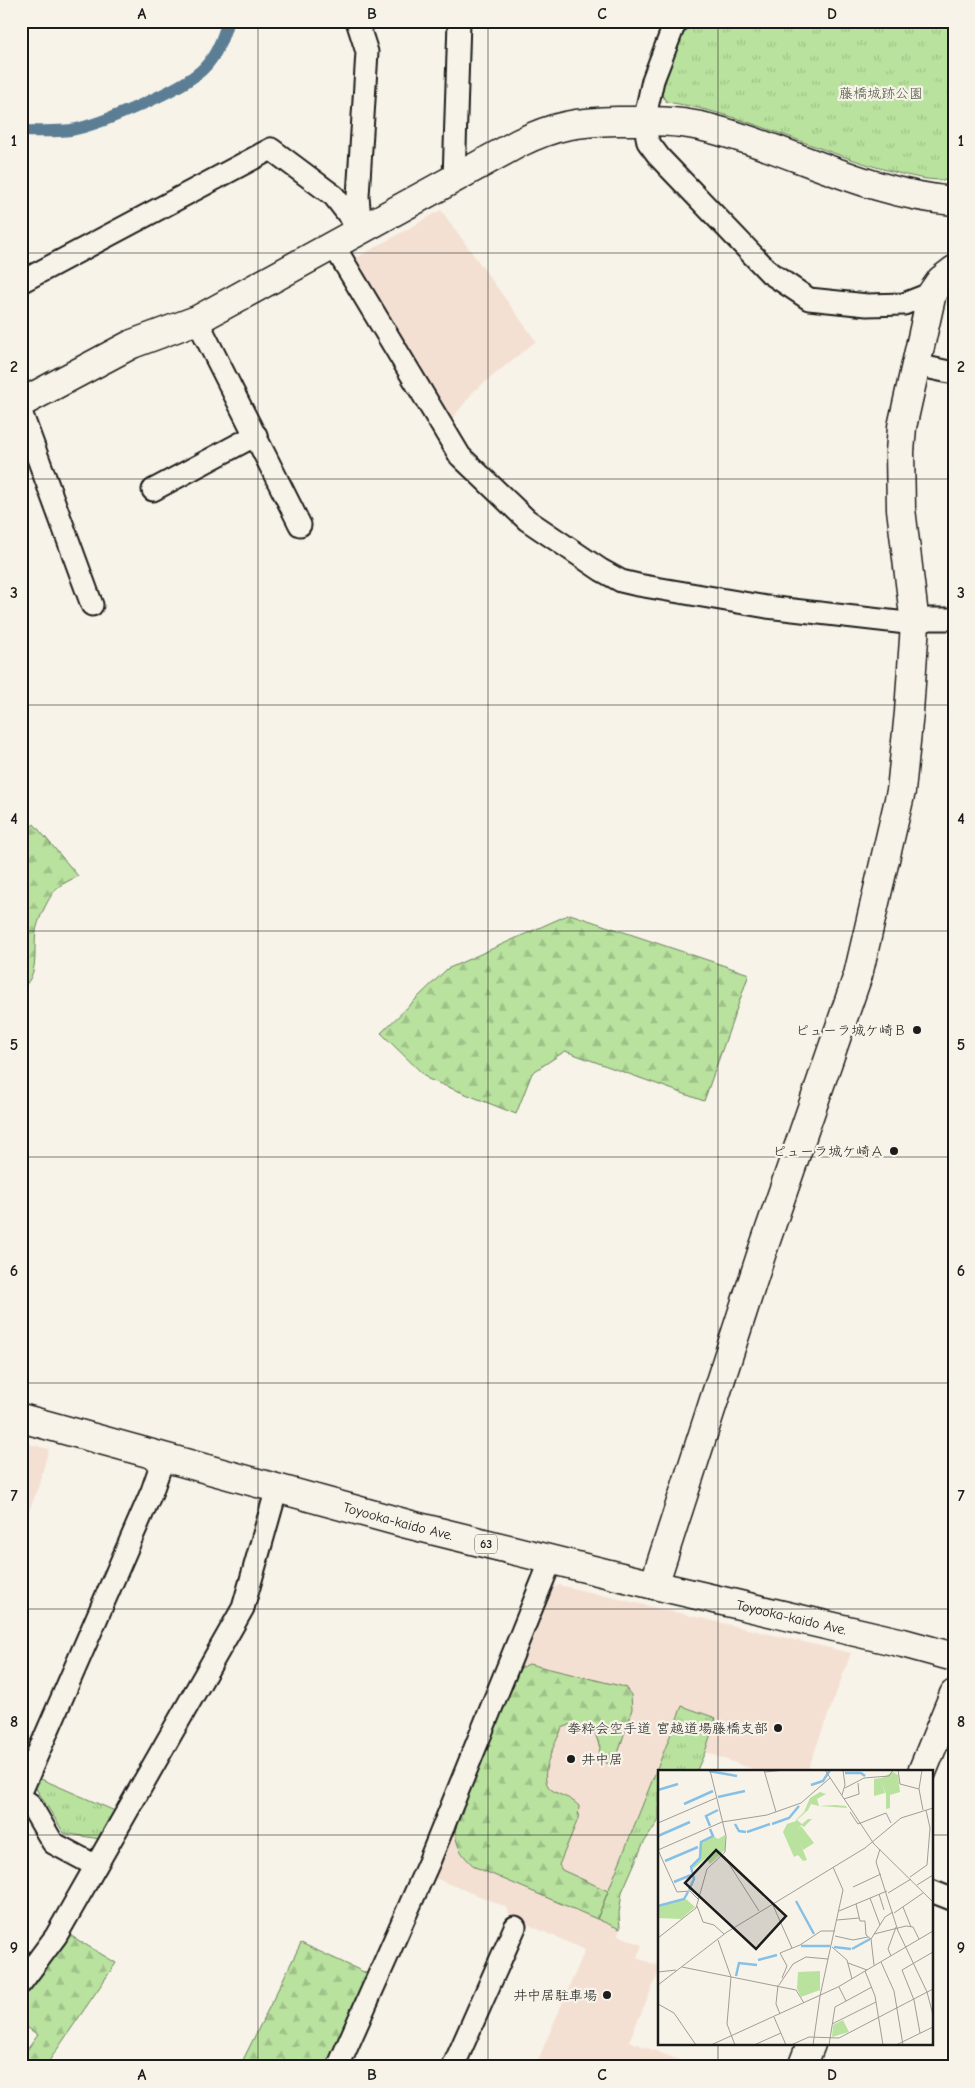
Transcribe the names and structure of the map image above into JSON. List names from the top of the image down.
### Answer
{
  "streets": {
    "street": ["Toyooka-kaido Ave.", "63"]
  },
  "parks": ["藤橋城跡公園"],
  "places": [
    "ピューラ城ケ崎Ｂ",
    "ピューラ城ケ崎Ａ",
    "拳粋会空手道 宮越道場藤橋支部",
    "井中居",
    "井中居駐車場"
  ],
  "grid": {
    "columns": [
      "A",
      "B",
      "C",
      "D"
    ],
    "rows": [
      "1",
      "2",
      "3",
      "4",
      "5",
      "6",
      "7",
      "8",
      "9"
    ]
  }
}
